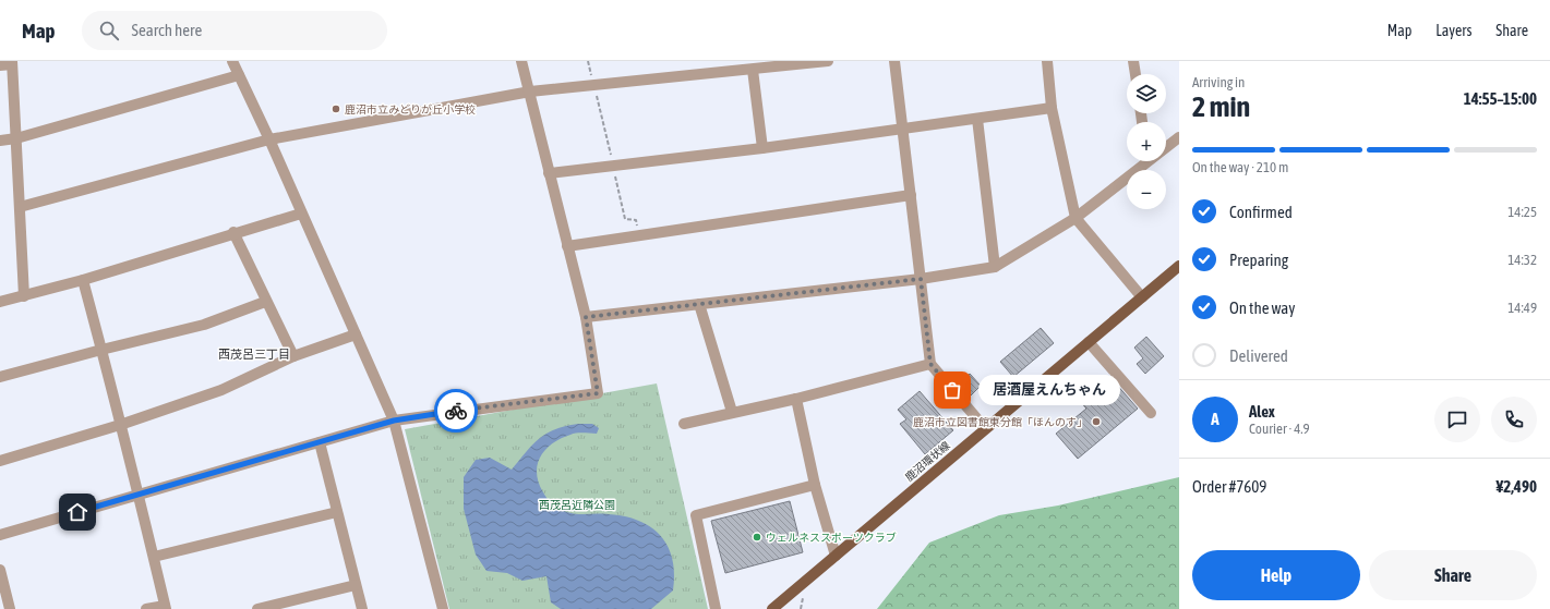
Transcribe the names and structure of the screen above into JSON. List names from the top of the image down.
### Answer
{
  "streets": {
    "main road": ["鹿沼環状線"]
  },
  "districts": ["西茂呂三丁目"],
  "parks": ["西茂呂近隣公園"],
  "places": [
    "鹿沼市立みどりが丘小学校",
    "居酒屋えんちゃん",
    "鹿沼市立図書館東分館「ほんのす」",
    "ウェルネススポーツクラブ"
  ],
  "page": {
    "header": "Map",
    "search": "Search here",
    "nav": ["Map", "Layers", "Share"],
    "heading": ["2 min", "Arriving in", "14:55–15:00"],
    "panel": [
      "Alex",
      "Courier · 4.9",
      "Order #7609",
      "¥2,490"
    ],
    "map_buttons": ["+", "−"],
    "bar": "On the way · 210 m",
    "list": [
      ["Confirmed", "14:25"],
      ["Preparing", "14:32"],
      ["On the way", "14:49"],
      "Delivered"
    ],
    "bubble": "居酒屋えんちゃん",
    "round": "A",
    "buttons": ["Help", "Share"]
  }
}
